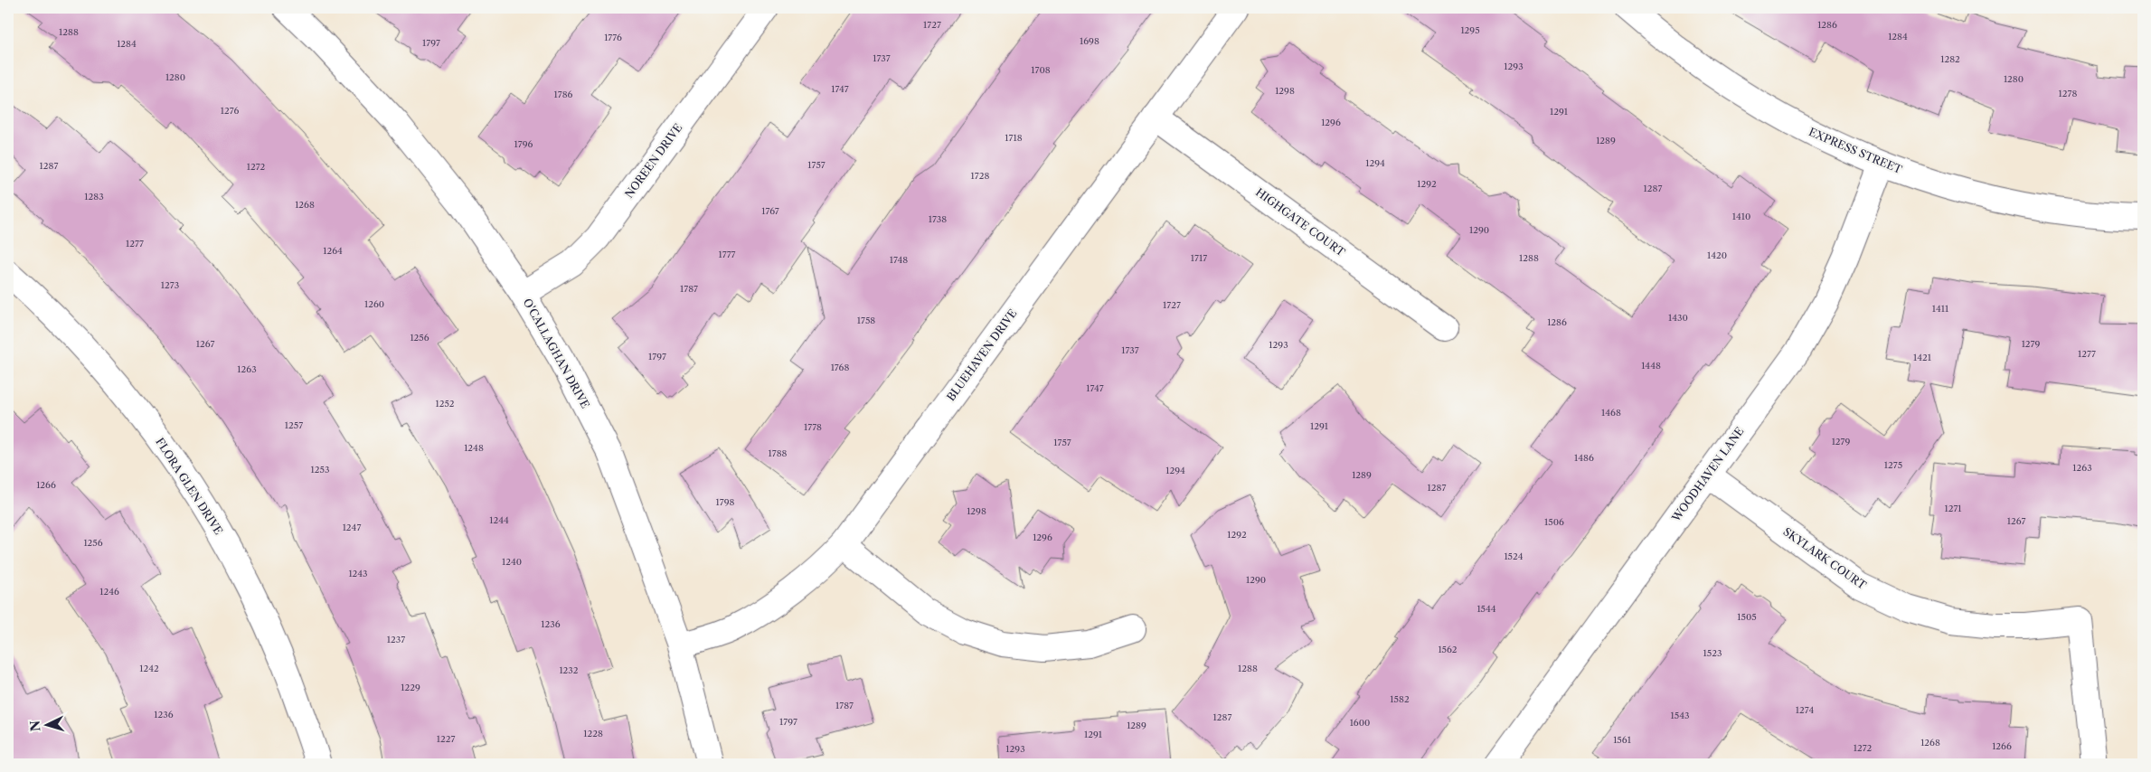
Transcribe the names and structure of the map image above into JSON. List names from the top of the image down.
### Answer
{
  "streets": {
    "street": [
      "EXPRESS STREET",
      "NOREEN DRIVE",
      "HIGHGATE COURT",
      "O'CALLAGHAN DRIVE",
      "BLUEHAVEN DRIVE",
      "WOODHAVEN LANE",
      "FLORA GLEN DRIVE",
      "SKYLARK COURT"
    ]
  },
  "crossings": [
    ["EXPRESS STREET", "WOODHAVEN LANE"],
    ["NOREEN DRIVE", "O'CALLAGHAN DRIVE"],
    ["HIGHGATE COURT", "BLUEHAVEN DRIVE"],
    ["O'CALLAGHAN DRIVE", "BLUEHAVEN DRIVE"],
    ["WOODHAVEN LANE", "SKYLARK COURT"]
  ],
  "house_numbers": [
    "1727",
    "1286",
    "1295",
    "1288",
    "1284",
    "1776",
    "1698",
    "1797",
    "1284",
    "1737",
    "1282",
    "1293",
    "1708",
    "1280",
    "1280",
    "1747",
    "1298",
    "1278",
    "1786",
    "1276",
    "1291",
    "1296",
    "1718",
    "1289",
    "1796",
    "1294",
    "1757",
    "1287",
    "1272",
    "1728",
    "1292",
    "1287",
    "1283",
    "1268",
    "1767",
    "1410",
    "1738",
    "1290",
    "1277",
    "1264",
    "1777",
    "1420",
    "1717",
    "1288",
    "1748",
    "1273",
    "1787",
    "1260",
    "1727",
    "1411",
    "1430",
    "1758",
    "1286",
    "1256",
    "1267",
    "1279",
    "1293",
    "1737",
    "1277",
    "1797",
    "1421",
    "1448",
    "1768",
    "1263",
    "1747",
    "1252",
    "1468",
    "1257",
    "1291",
    "1778",
    "1279",
    "1757",
    "1248",
    "1788",
    "1486",
    "1275",
    "1263",
    "1253",
    "1294",
    "1289",
    "1266",
    "1287",
    "1798",
    "1271",
    "1298",
    "1244",
    "1267",
    "1506",
    "1247",
    "1292",
    "1296",
    "1256",
    "1524",
    "1240",
    "1243",
    "1290",
    "1246",
    "1544",
    "1505",
    "1236",
    "1237",
    "1562",
    "1523",
    "1242",
    "1288",
    "1232",
    "1229",
    "1582",
    "1787",
    "1274",
    "1236",
    "1543",
    "1287",
    "1797",
    "1600",
    "1289",
    "1228",
    "1291",
    "1227",
    "1561",
    "1268",
    "1266",
    "1272",
    "1293"
  ],
  "north": "left"
}
